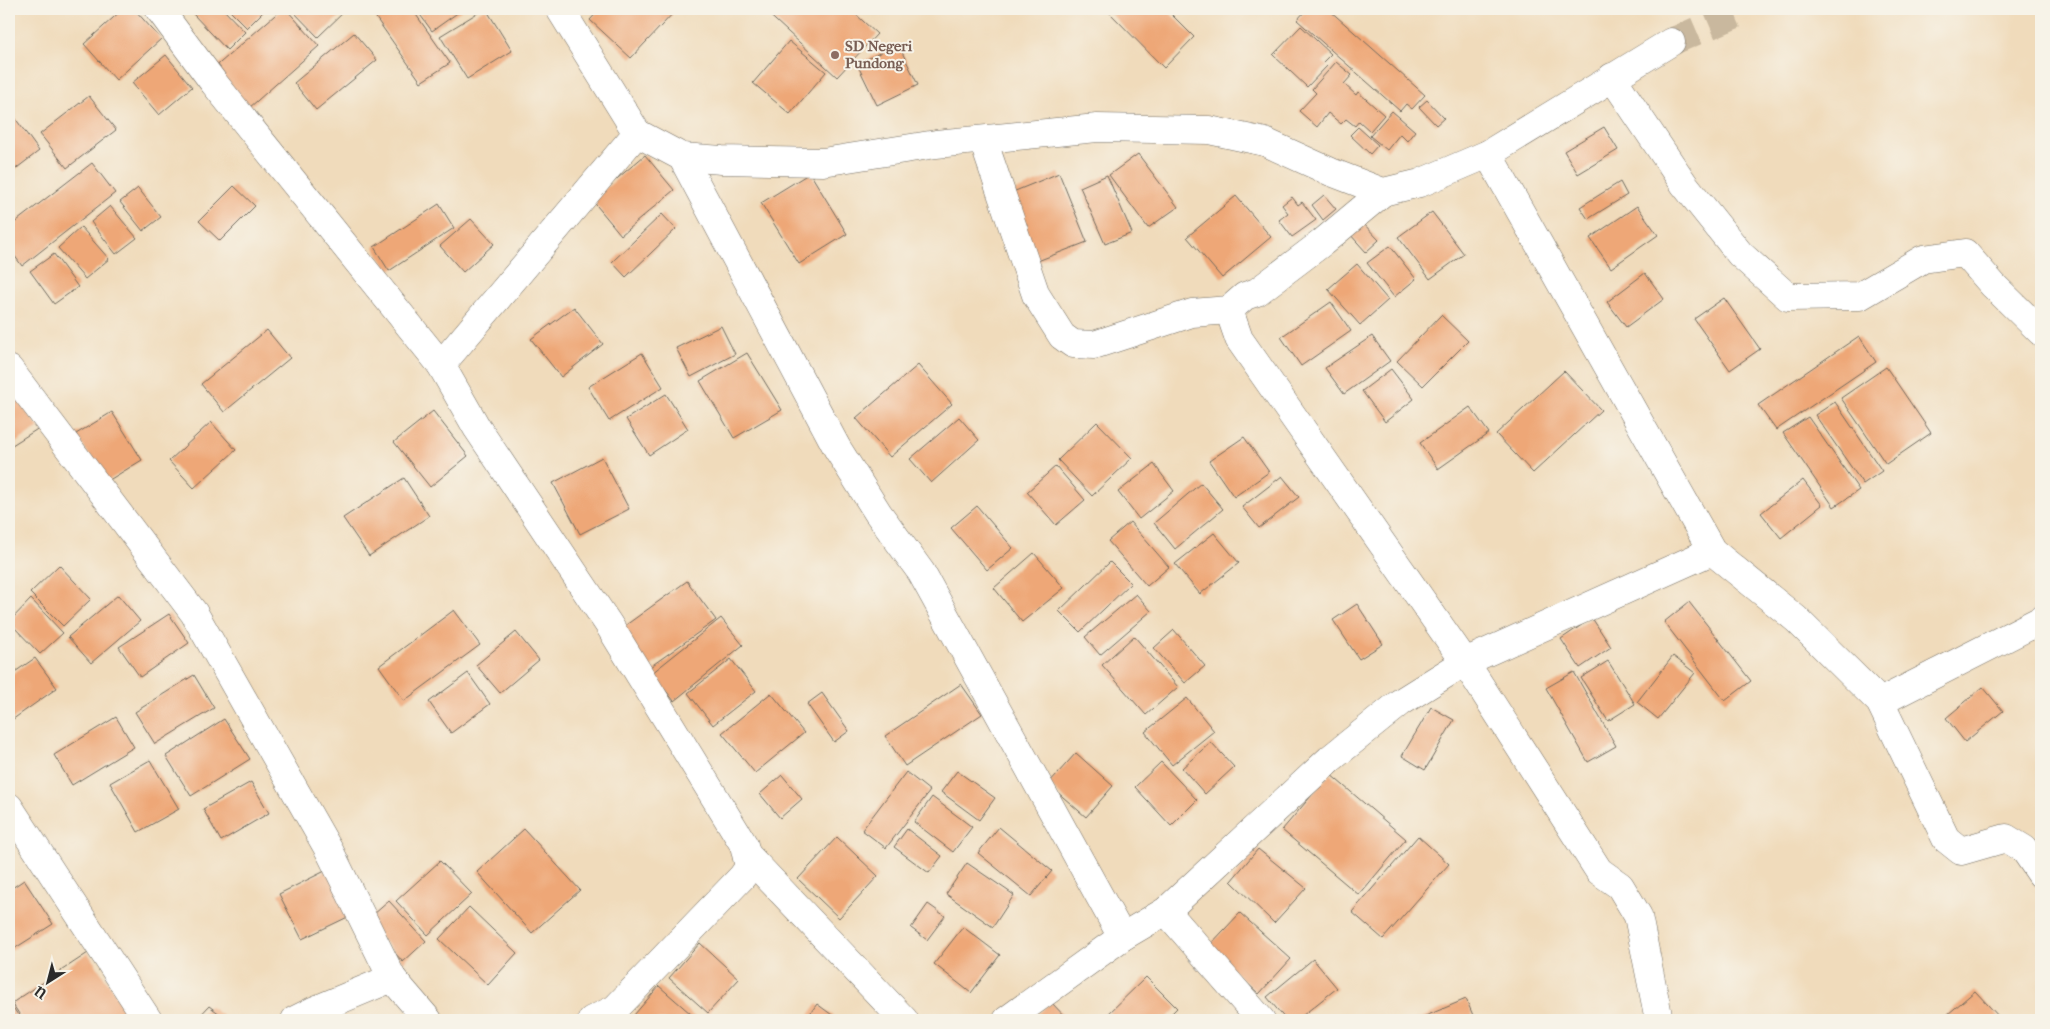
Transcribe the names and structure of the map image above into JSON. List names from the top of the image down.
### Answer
{
  "places": ["SD Negeri Pundong"],
  "north": "bottom left"
}
